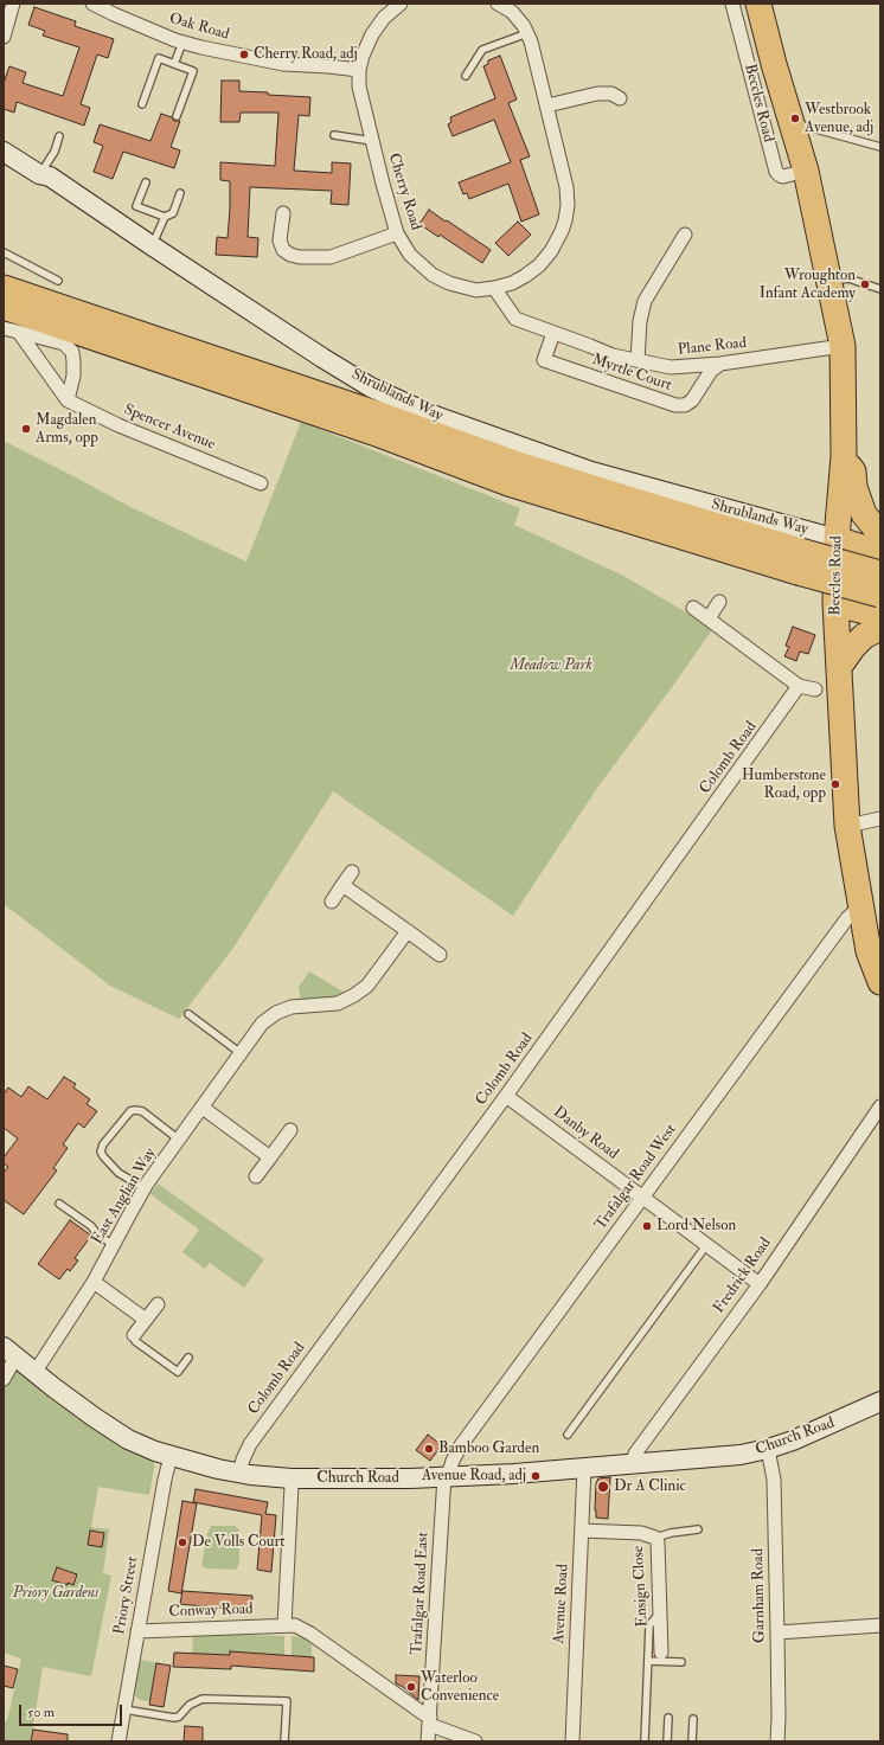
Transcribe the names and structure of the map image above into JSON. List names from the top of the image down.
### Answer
{
  "streets": {
    "highway": ["Beccles Road"],
    "street": [
      "Oak Road",
      "Cherry Road",
      "Plane Road",
      "Myrtle Court",
      "Shrublands Way",
      "Spencer Avenue",
      "Colomb Road",
      "Danby Road",
      "Trafalgar Road West",
      "East Anglian Way",
      "Fredrick Road",
      "Church Road",
      "Ensign Close",
      "Trafalgar Road East",
      "Priory Street",
      "Garnham Road",
      "Avenue Road",
      "Conway Road"
    ]
  },
  "crossings": [
    ["Oak Road", "Cherry Road"],
    ["Beccles Road", "Plane Road"],
    ["Beccles Road", "Shrublands Way"],
    ["Beccles Road", "Trafalgar Road West"],
    ["Cherry Road", "Plane Road"],
    ["Plane Road", "Myrtle Court"],
    ["Colomb Road", "Danby Road"],
    ["Colomb Road", "Church Road"],
    ["Danby Road", "Trafalgar Road West"],
    ["Danby Road", "Fredrick Road"],
    ["Trafalgar Road West", "Church Road"],
    ["Trafalgar Road West", "Trafalgar Road East"],
    ["East Anglian Way", "Church Road"],
    ["Fredrick Road", "Church Road"],
    ["Church Road", "Trafalgar Road East"],
    ["Church Road", "Priory Street"],
    ["Church Road", "Garnham Road"],
    ["Church Road", "Avenue Road"],
    ["Ensign Close", "Avenue Road"],
    ["Trafalgar Road East", "Conway Road"],
    ["Priory Street", "Conway Road"]
  ],
  "parks": ["Meadow Park", "Priory Gardens"],
  "places": [
    "Cherry Road, adj",
    "Westbrook Avenue, adj",
    "Wroughton Infant Academy",
    "Magdalen Arms, opp",
    "Humberstone Road, opp",
    "Lord Nelson",
    "Bamboo Garden",
    "Avenue Road, adj",
    "Dr A Clinic",
    "De Volls Court",
    "Waterloo Convenience"
  ],
  "scale_bar": "50 m"
}
